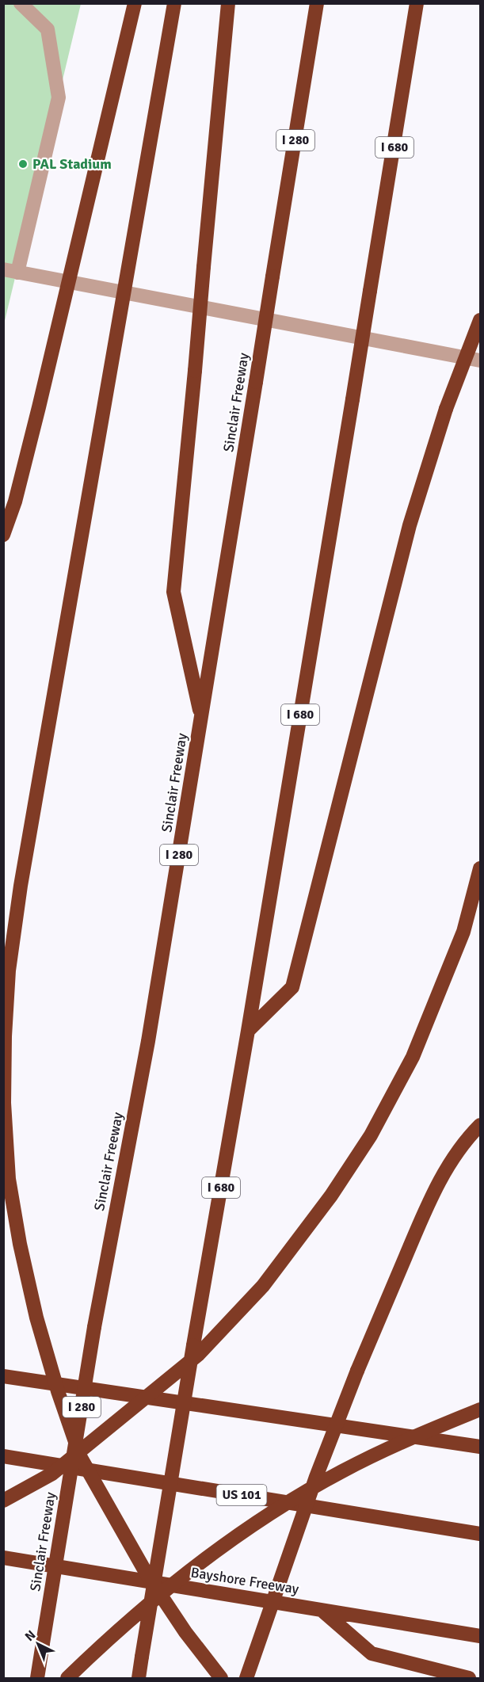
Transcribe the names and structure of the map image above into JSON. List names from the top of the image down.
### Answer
{
  "streets": {
    "highway": [
      "I 280",
      "I 680",
      "Sinclair Freeway",
      "US 101",
      "Bayshore Freeway"
    ]
  },
  "places": ["PAL Stadium"],
  "north": "top left"
}
